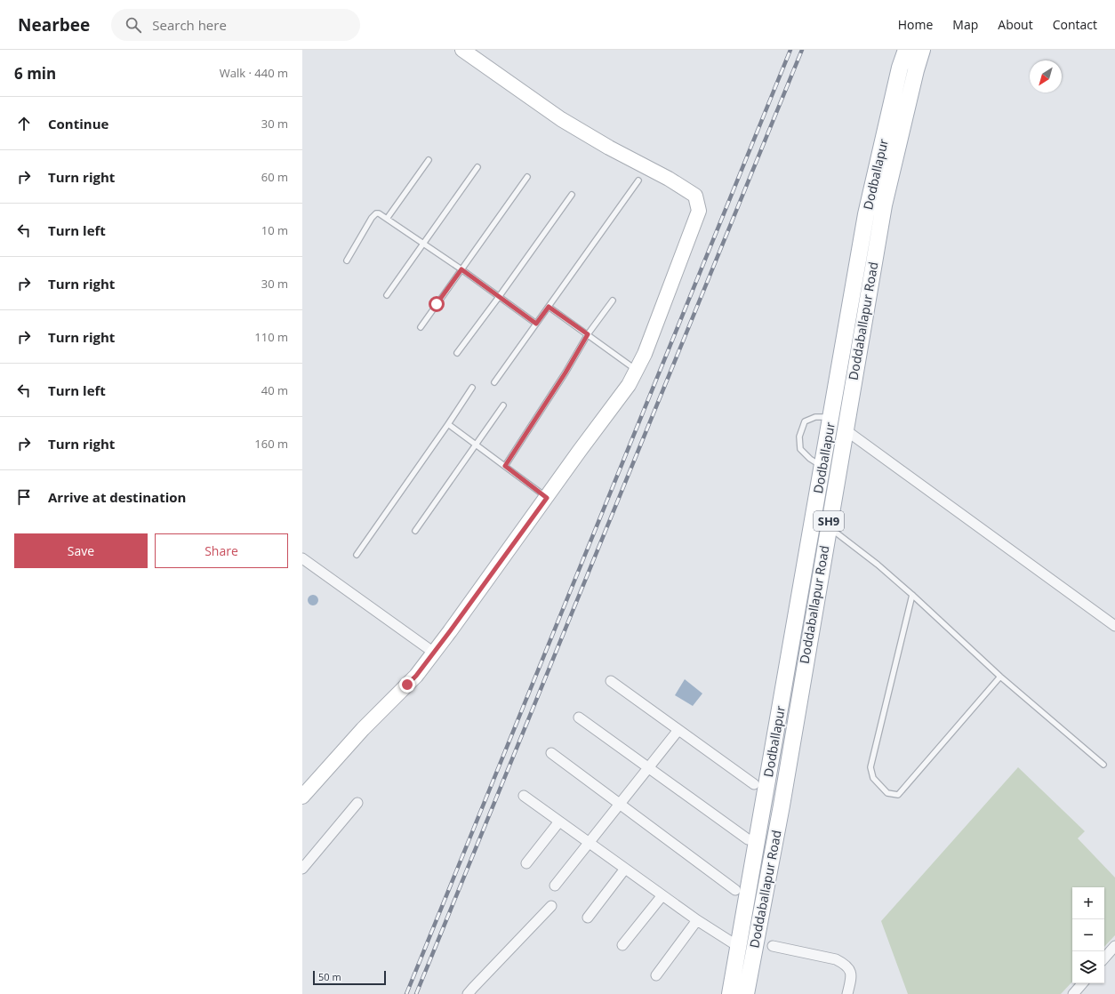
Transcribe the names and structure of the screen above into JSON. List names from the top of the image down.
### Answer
{
  "streets": {
    "main road": ["Dodballapur", "Doddaballapur Road", "SH9"]
  },
  "scale_bar": "50 m",
  "north": "bottom left",
  "page": {
    "header": "Nearbee",
    "search": "Search here",
    "nav": [
      "Home",
      "Map",
      "About",
      "Contact"
    ],
    "heading": ["6 min", "Walk · 440 m"],
    "list": [
      ["Continue", "30 m"],
      ["Turn right", "60 m"],
      ["Turn left", "10 m"],
      ["Turn right", "30 m"],
      ["Turn right", "110 m"],
      ["Turn left", "40 m"],
      ["Turn right", "160 m"],
      "Arrive at destination"
    ],
    "buttons": ["Save", "Share"],
    "map_buttons": ["+", "−"],
    "scale": "50 m"
  }
}
